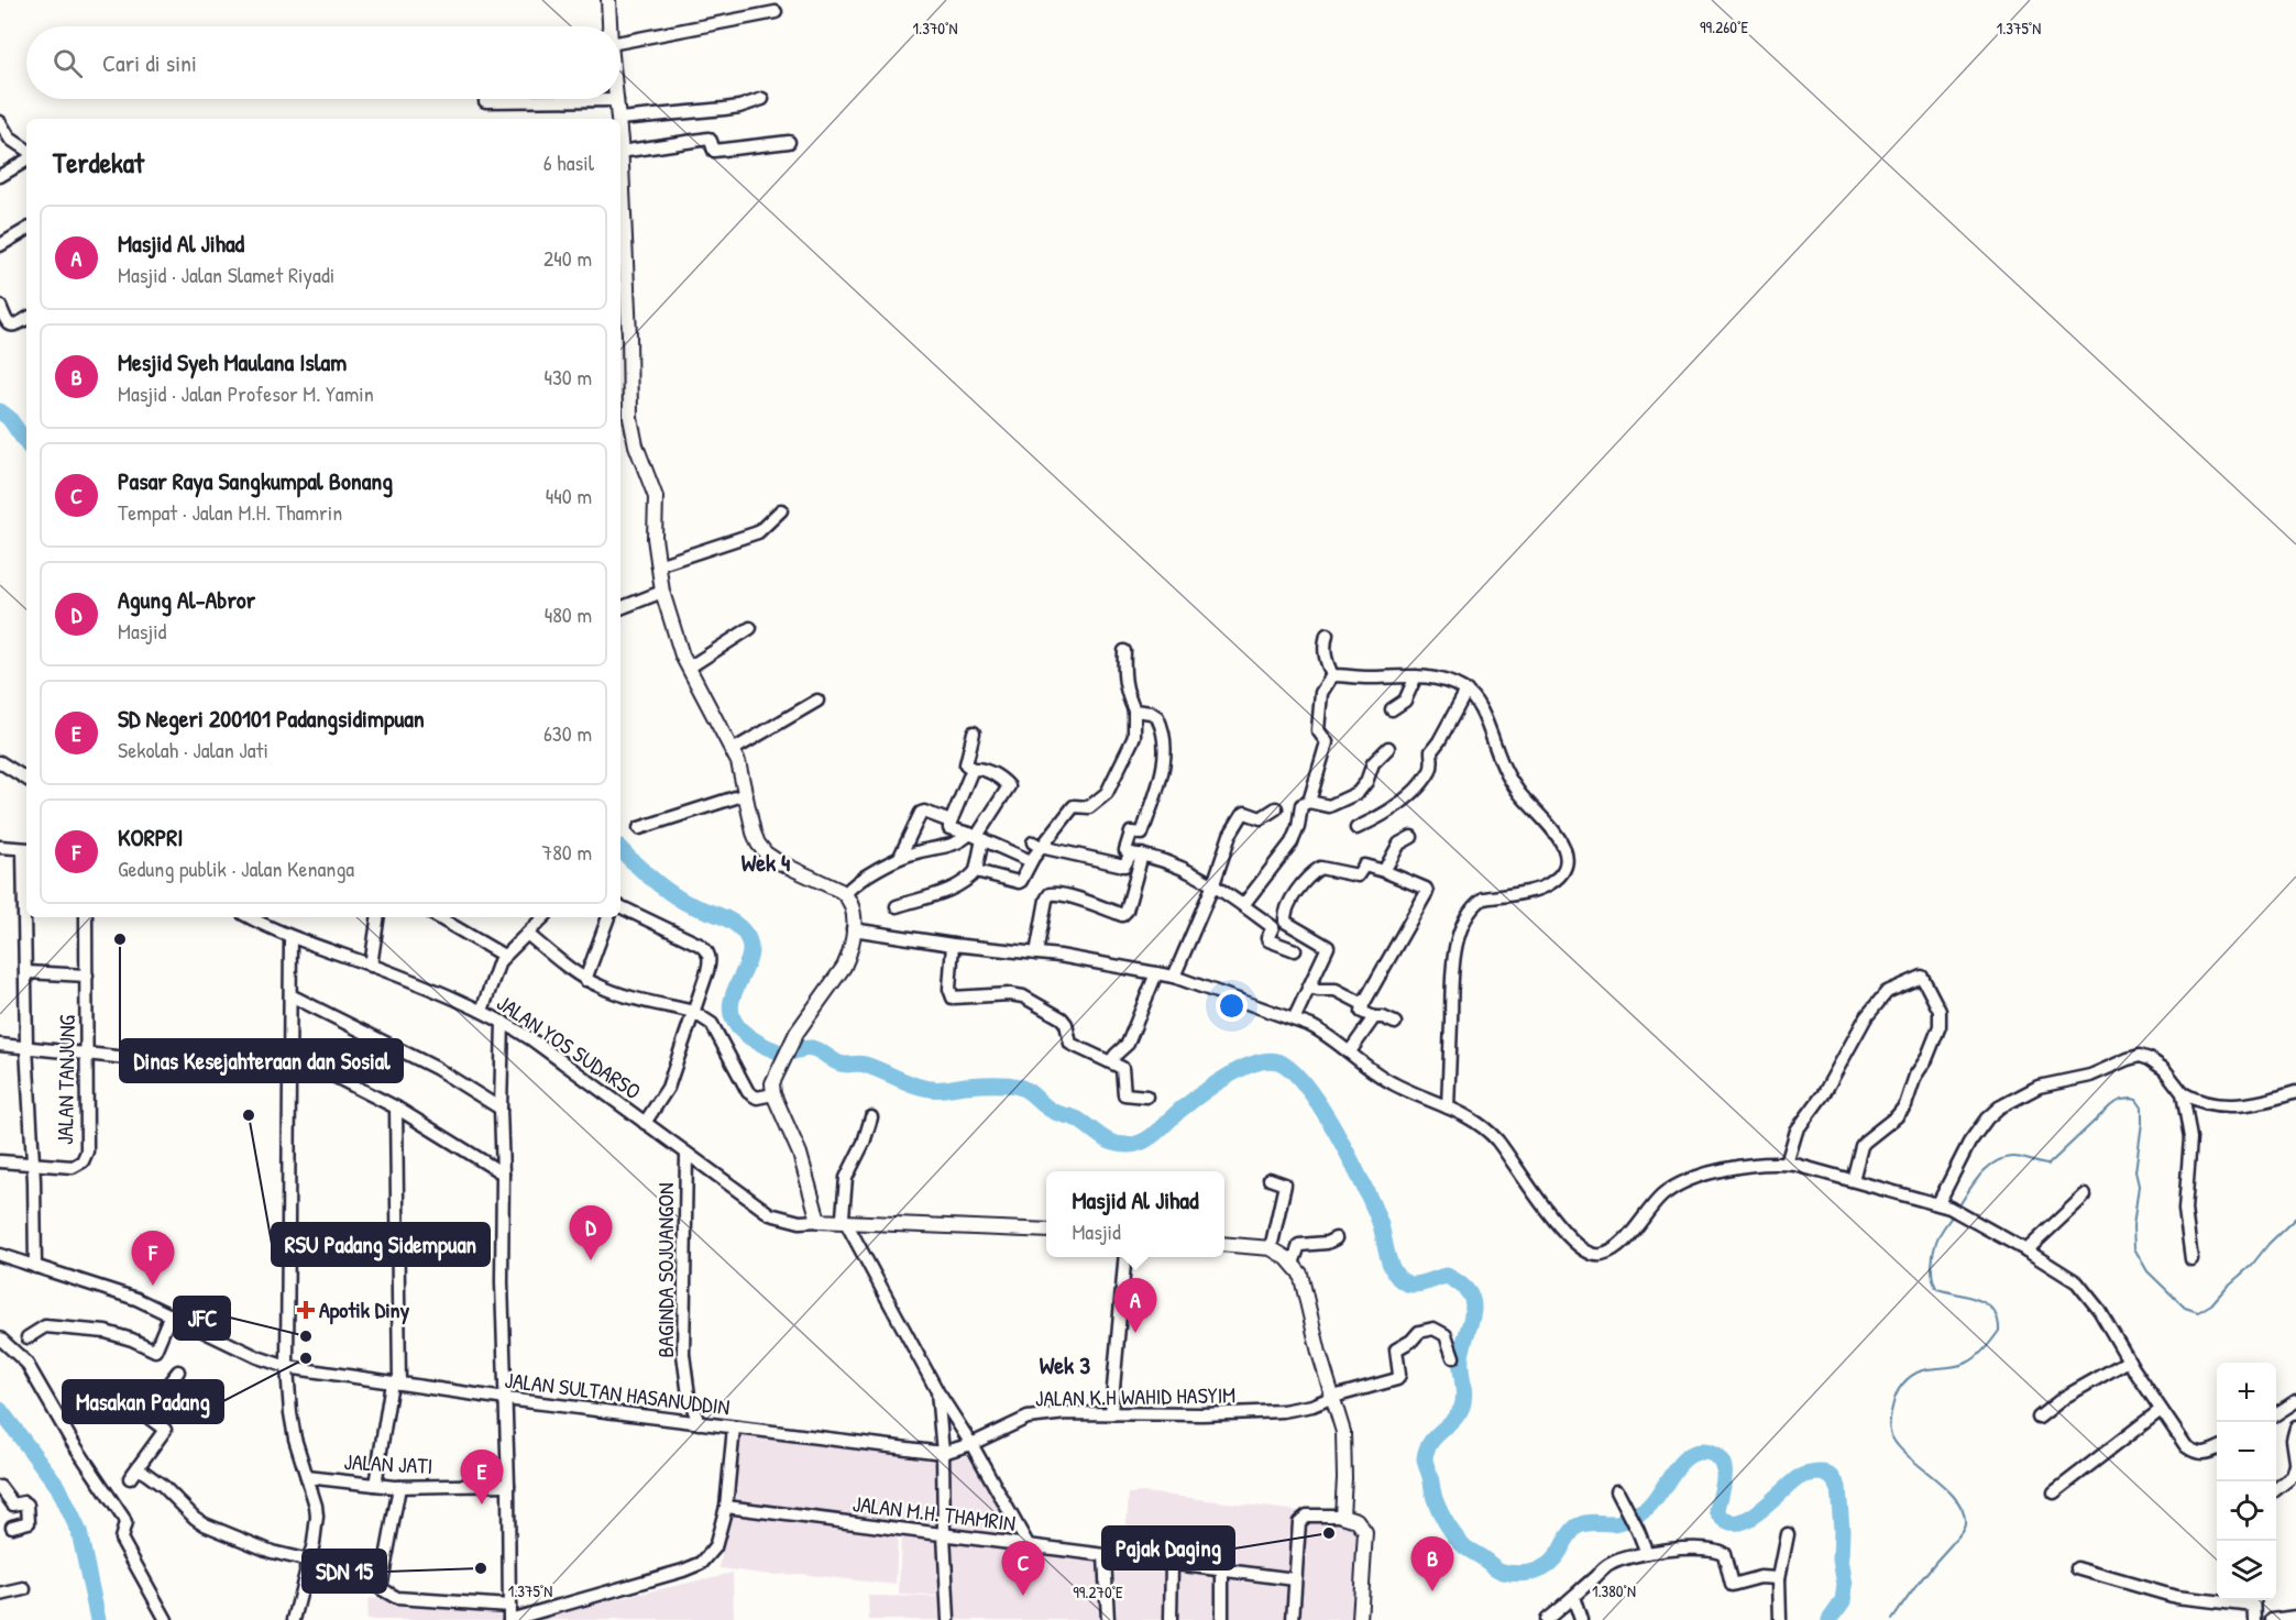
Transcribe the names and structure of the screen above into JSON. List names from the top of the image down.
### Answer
{
  "streets": {
    "street": [
      "JALAN YOS SUDARSO",
      "JALAN TANJUNG",
      "BAGINDA SOJUANGON",
      "JALAN SULTAN HASANUDDIN",
      "JALAN K.H WAHID HASYIM",
      "JALAN JATI",
      "JALAN M.H. THAMRIN"
    ]
  },
  "crossings": [
    ["JALAN YOS SUDARSO", "BAGINDA SOJUANGON"],
    ["BAGINDA SOJUANGON", "JALAN SULTAN HASANUDDIN"],
    ["JALAN SULTAN HASANUDDIN", "JALAN K.H WAHID HASYIM"]
  ],
  "districts": ["Wek 4", "Wek 3"],
  "places": {
    "other": [
      "Dinas Kesejahteraan dan Sosial",
      "RSU Padang Sidempuan",
      "JFC",
      "Masakan Padang",
      "Pajak Daging",
      "SDN 15"
    ],
    "health": ["Apotik Diny"]
  },
  "page": {
    "search": "Cari di sini",
    "heading": ["Terdekat", "6 hasil"],
    "list": [
      {
        "mark": "A",
        "name": "Masjid Al Jihad",
        "note": "Masjid · Jalan Slamet Riyadi",
        "value": "240 m"
      },
      {
        "mark": "B",
        "name": "Mesjid Syeh Maulana Islam",
        "note": "Masjid · Jalan Profesor M. Yamin",
        "value": "430 m"
      },
      {
        "mark": "C",
        "name": "Pasar Raya Sangkumpal Bonang",
        "note": "Tempat · Jalan M.H. Thamrin",
        "value": "440 m"
      },
      {
        "mark": "D",
        "name": "Agung Al-Abror",
        "note": "Masjid",
        "value": "480 m"
      },
      {
        "mark": "E",
        "name": "SD Negeri 200101 Padangsidimpuan",
        "note": "Sekolah · Jalan Jati",
        "value": "630 m"
      },
      {
        "mark": "F",
        "name": "KORPRI",
        "note": "Gedung publik · Jalan Kenanga",
        "value": "780 m"
      }
    ],
    "popup": ["Masjid Al Jihad", "Masjid"],
    "pins": [
      "D",
      "F",
      "A",
      "E",
      "B",
      "C"
    ],
    "map_buttons": ["+", "−"]
  },
  "coordinates": [
    "99.260°E",
    "1.370°N",
    "1.375°N",
    "1.380°N",
    "99.270°E"
  ]
}
